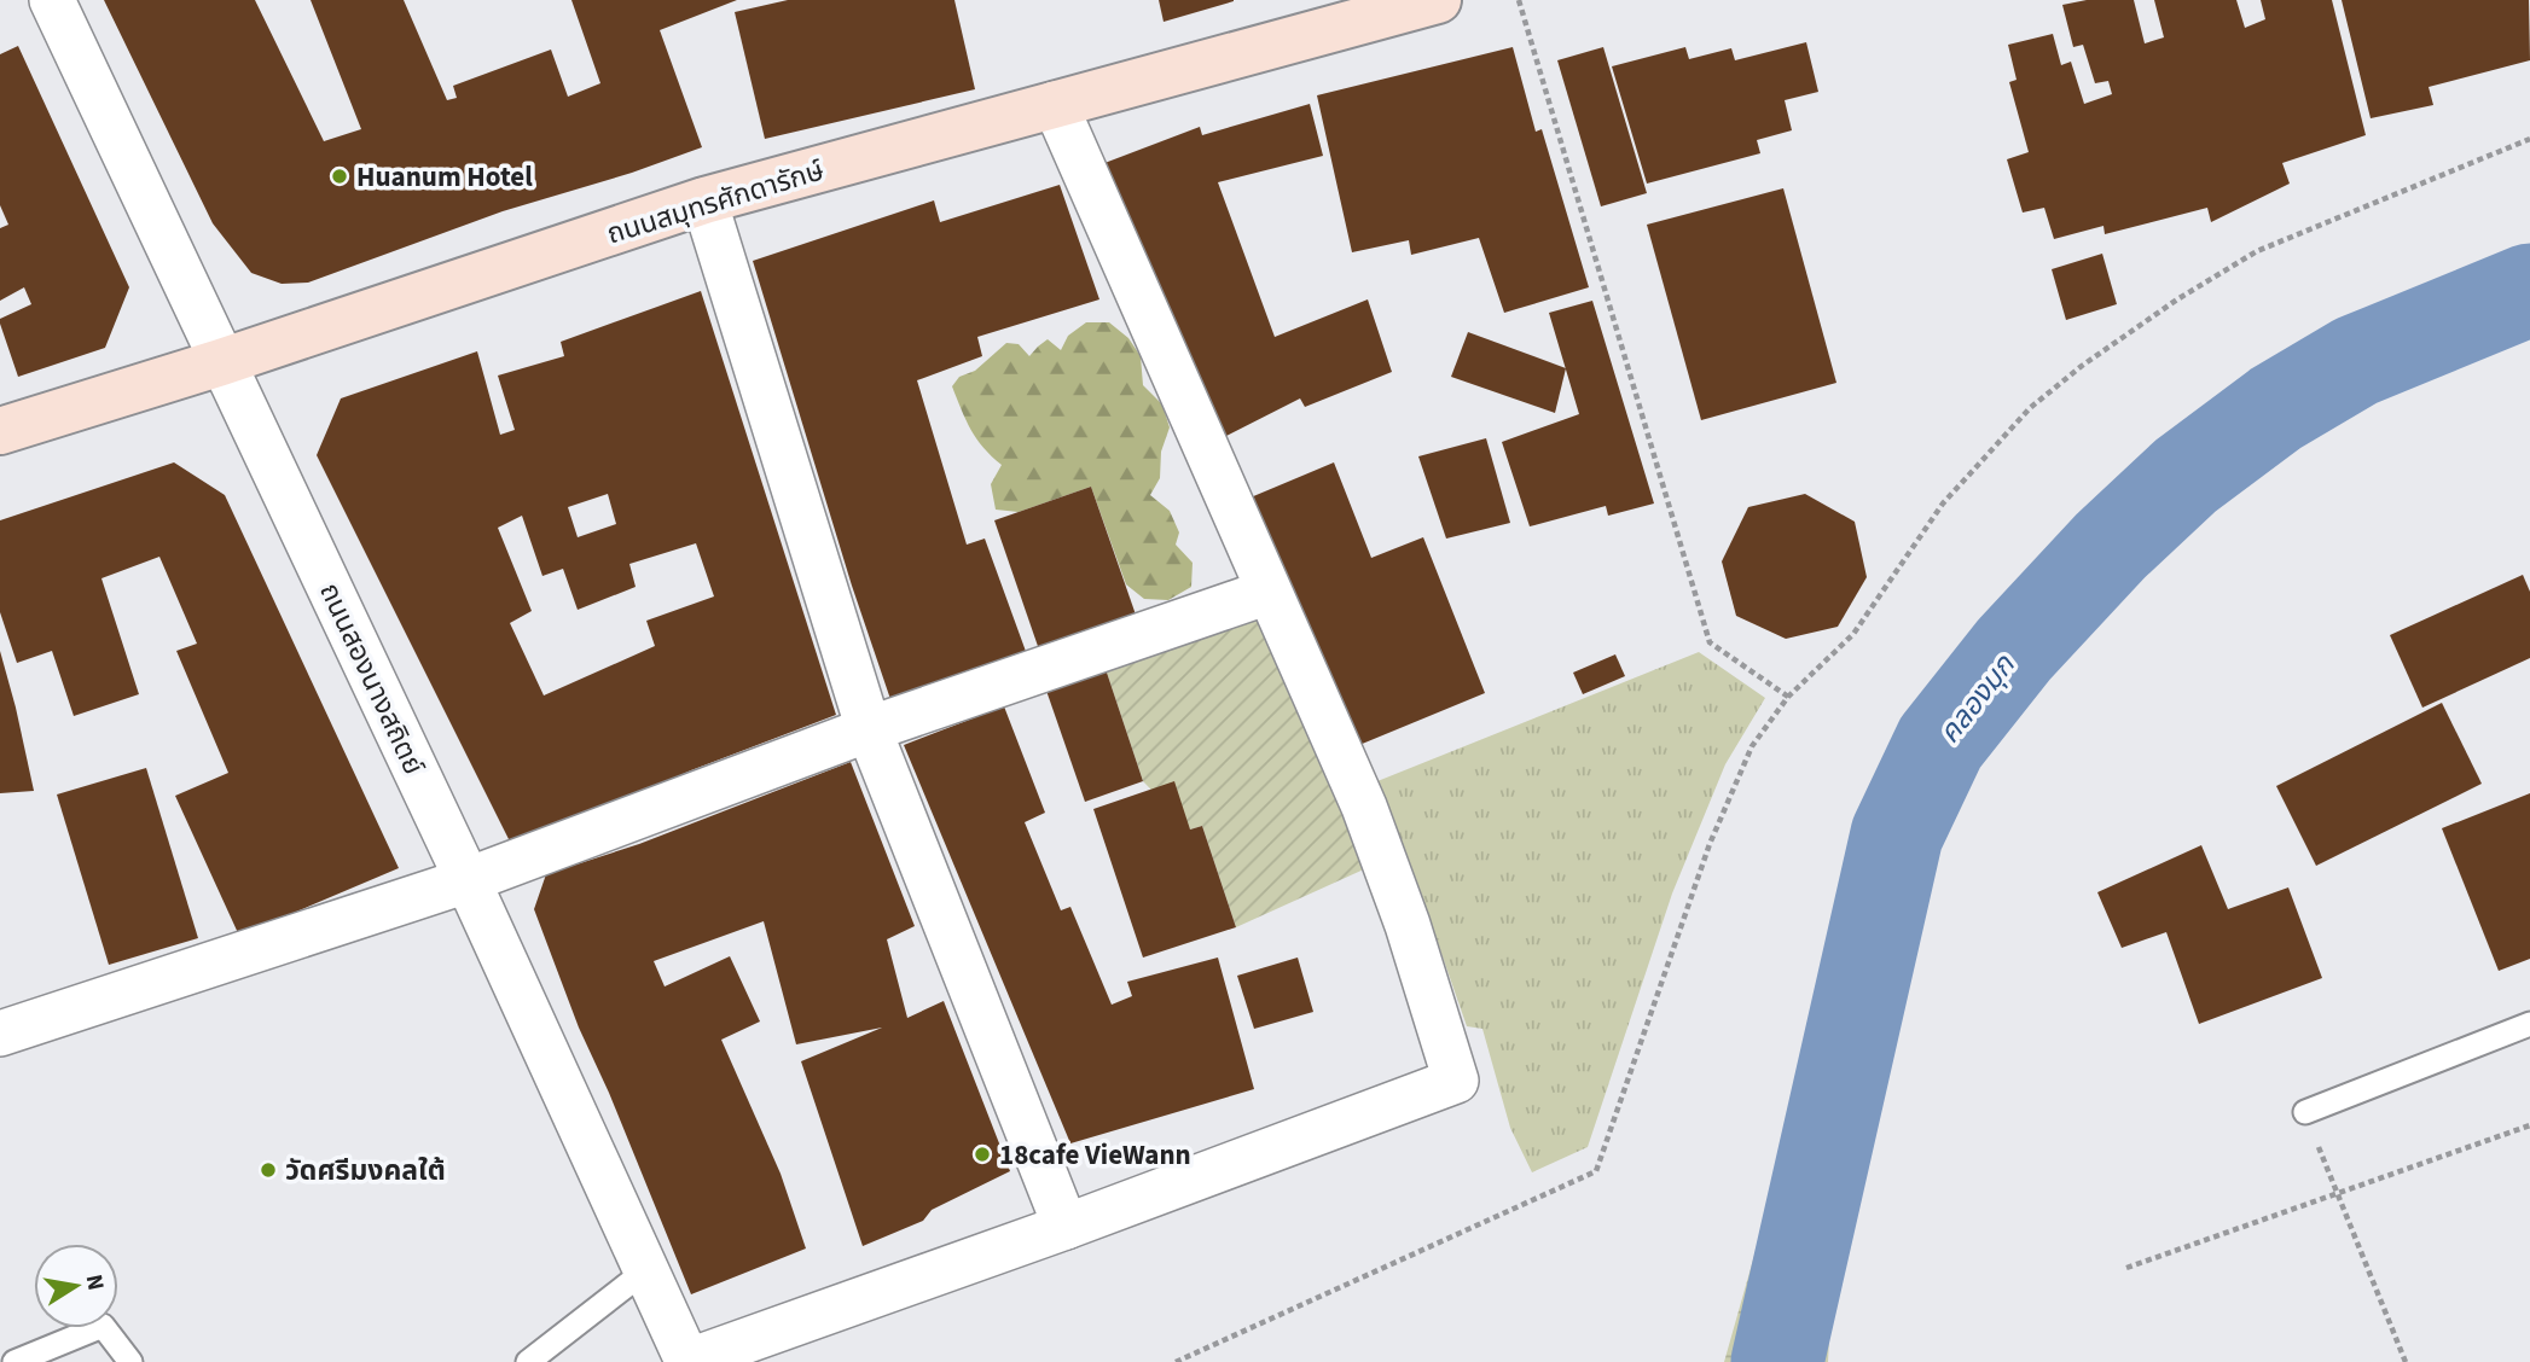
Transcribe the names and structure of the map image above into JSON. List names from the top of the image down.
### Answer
{
  "streets": {
    "street": ["ถนนสมุทรศักดารักษ์", "ถนนสองนางสถิตย์"]
  },
  "crossings": [
    ["ถนนสมุทรศักดารักษ์", "ถนนสองนางสถิตย์"]
  ],
  "water": ["คลองมุก"],
  "places": ["Huanum Hotel", "18cafe VieWann", "วัดศรีมงคลใต้"],
  "north": "right"
}
